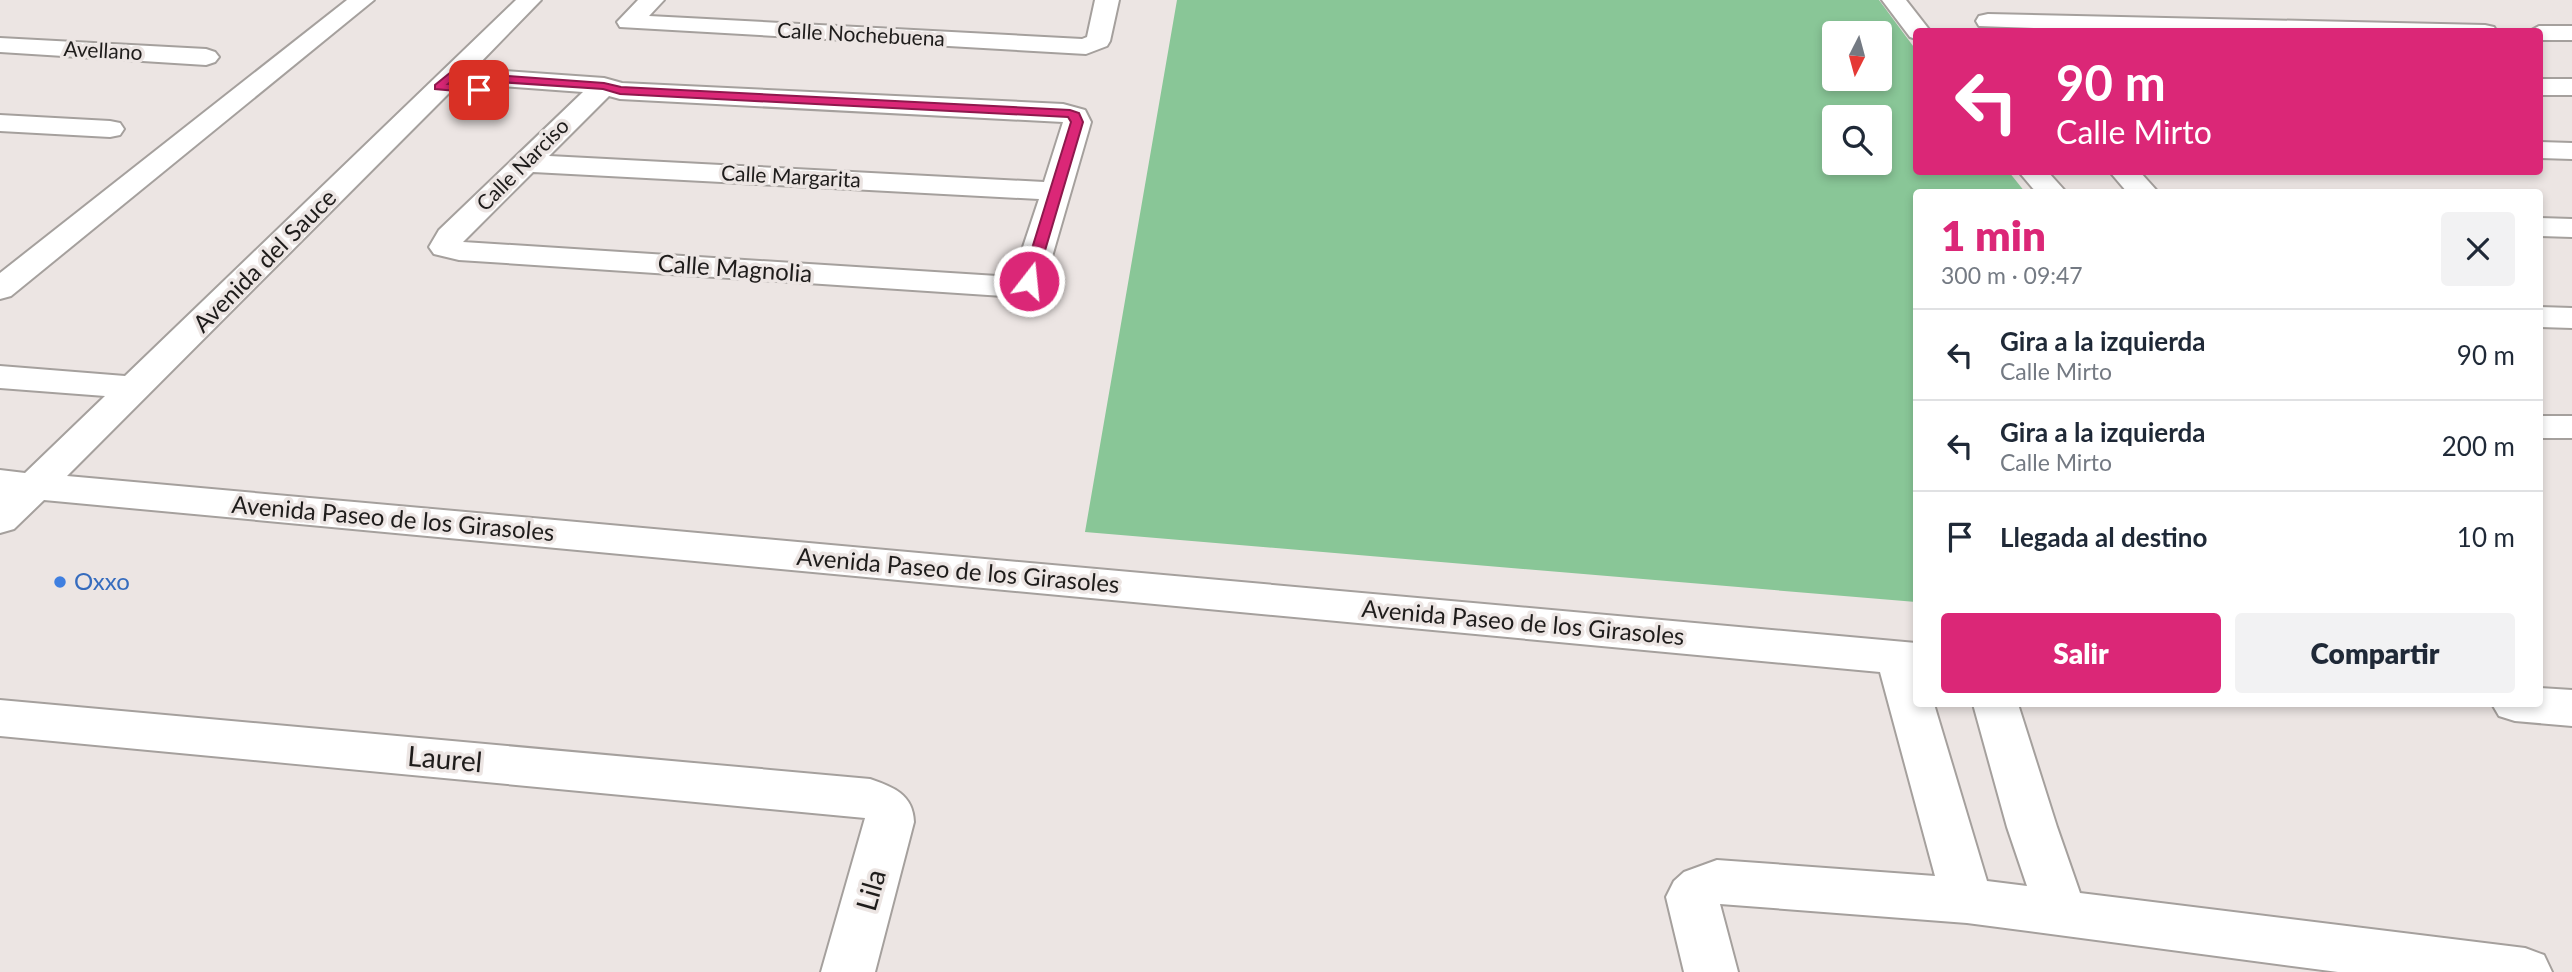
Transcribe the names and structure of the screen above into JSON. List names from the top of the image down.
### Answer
{
  "streets": {
    "street": [
      "Calle Nochebuena",
      "Avellano",
      "Calle Narciso",
      "Calle Margarita",
      "Avenida del Sauce",
      "Calle Magnolia",
      "Avenida Paseo de los Girasoles",
      "Laurel",
      "Lila"
    ]
  },
  "crossings": [
    ["Calle Narciso", "Calle Margarita"],
    ["Calle Narciso", "Calle Magnolia"],
    ["Calle Margarita", "Calle Magnolia"],
    ["Avenida del Sauce", "Avenida Paseo de los Girasoles"],
    ["Laurel", "Lila"]
  ],
  "places": ["Oxxo"],
  "north": "bottom",
  "page": {
    "turn": ["90 m", "Calle Mirto"],
    "heading": ["1 min", "300 m · 09:47"],
    "list": [
      {
        "name": "Gira a la izquierda",
        "note": "Calle Mirto",
        "value": "90 m"
      },
      {
        "name": "Gira a la izquierda",
        "note": "Calle Mirto",
        "value": "200 m"
      },
      {
        "name": "Llegada al destino",
        "value": "10 m"
      }
    ],
    "buttons": ["Salir", "Compartir"]
  }
}
